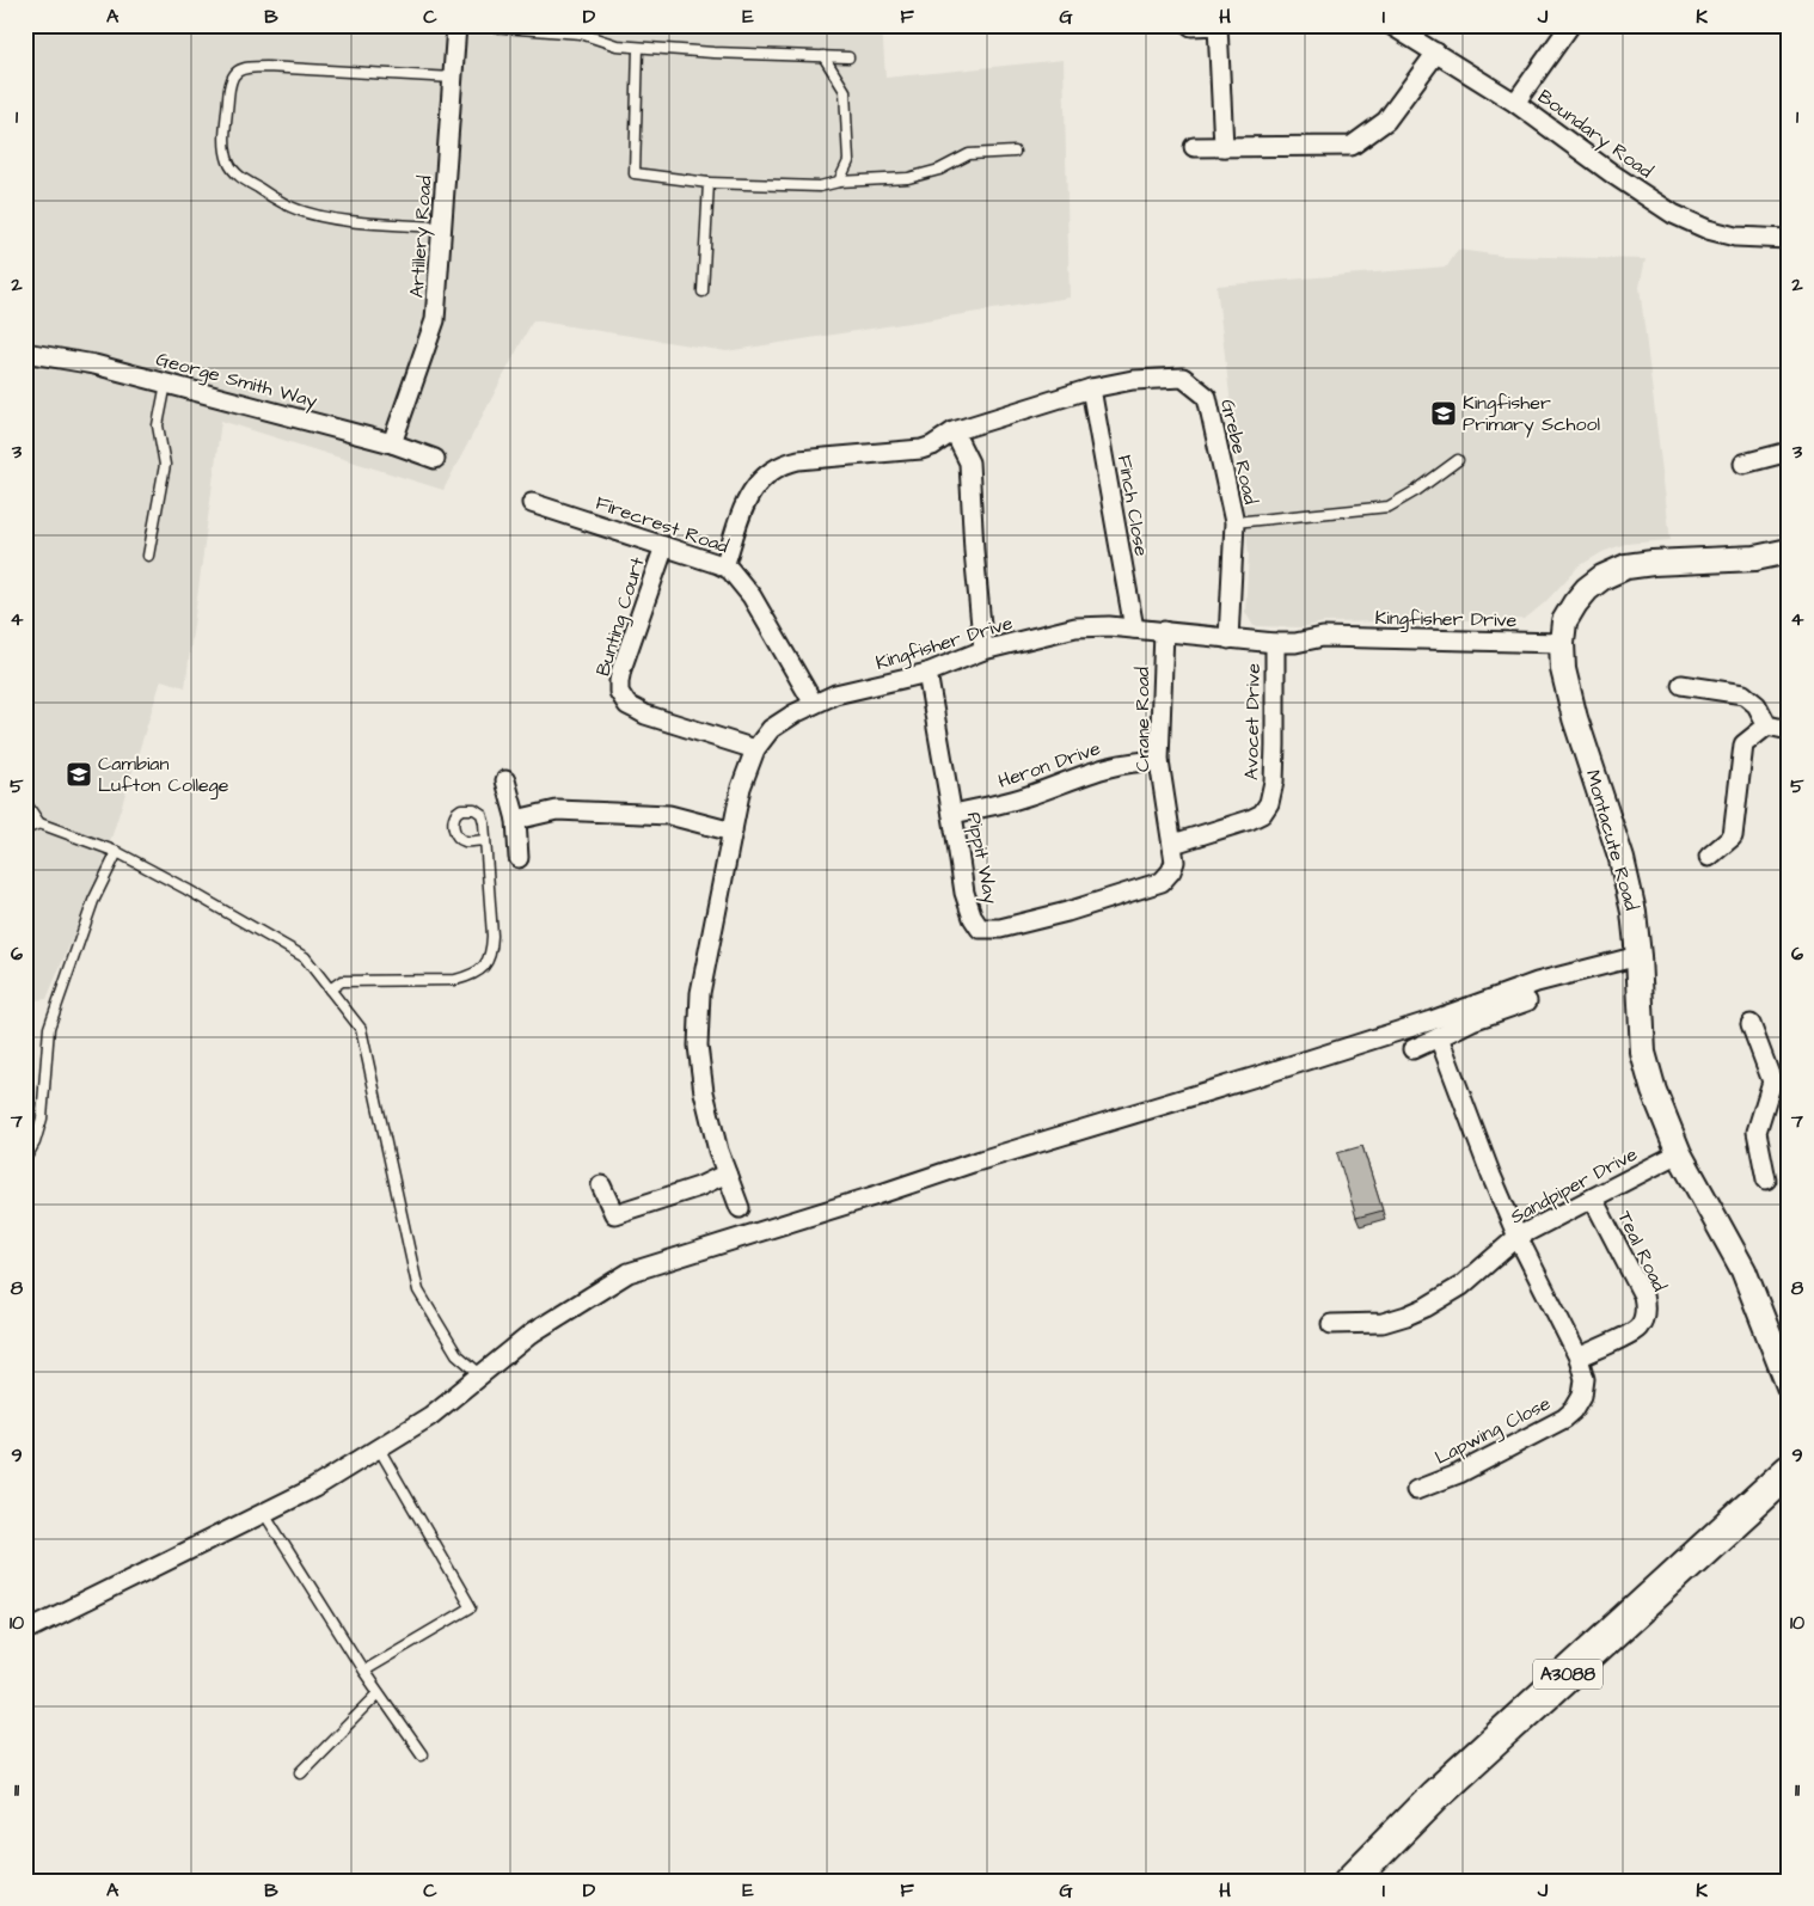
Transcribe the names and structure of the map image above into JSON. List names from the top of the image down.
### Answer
{
  "streets": {
    "highway": ["A3088"],
    "street": [
      "Boundary Road",
      "Artillery Road",
      "George Smith Way",
      "Grebe Road",
      "Finch Close",
      "Firecrest Road",
      "Bunting Court",
      "Kingfisher Drive",
      "Crane Road",
      "Avocet Drive",
      "Heron Drive",
      "Montacute Road",
      "Pippit Way",
      "Sandpiper Drive",
      "Teal Road",
      "Lapwing Close"
    ]
  },
  "crossings": [
    ["Artillery Road", "George Smith Way"],
    ["Grebe Road", "Finch Close"],
    ["Grebe Road", "Firecrest Road"],
    ["Grebe Road", "Kingfisher Drive"],
    ["Finch Close", "Kingfisher Drive"],
    ["Firecrest Road", "Bunting Court"],
    ["Firecrest Road", "Kingfisher Drive"],
    ["Bunting Court", "Kingfisher Drive"],
    ["Kingfisher Drive", "Crane Road"],
    ["Kingfisher Drive", "Avocet Drive"],
    ["Kingfisher Drive", "Montacute Road"],
    ["Kingfisher Drive", "Pippit Way"],
    ["Crane Road", "Avocet Drive"],
    ["Crane Road", "Heron Drive"],
    ["Crane Road", "Pippit Way"],
    ["Avocet Drive", "Pippit Way"],
    ["Heron Drive", "Pippit Way"],
    ["Montacute Road", "Sandpiper Drive"],
    ["Sandpiper Drive", "Teal Road"],
    ["Sandpiper Drive", "Lapwing Close"],
    ["Teal Road", "Lapwing Close"]
  ],
  "places": {
    "school or university": ["Kingfisher Primary School", "Cambian Lufton College"]
  },
  "grid": {
    "columns": [
      "A",
      "B",
      "C",
      "D",
      "E",
      "F",
      "G",
      "H",
      "I",
      "J",
      "K"
    ],
    "rows": [
      "1",
      "2",
      "3",
      "4",
      "5",
      "6",
      "7",
      "8",
      "9",
      "10",
      "11"
    ]
  }
}
